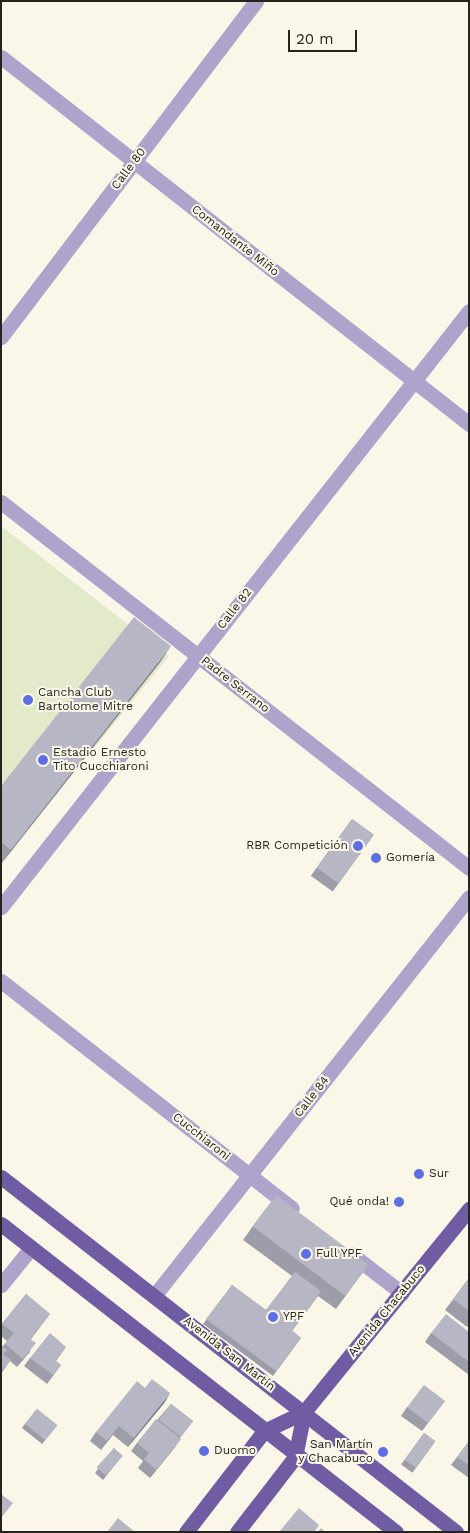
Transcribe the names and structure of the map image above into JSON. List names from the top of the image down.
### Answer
{
  "streets": {
    "main road": ["Avenida Chacabuco", "Avenida San Martín"],
    "street": [
      "Calle 80",
      "Comandante Miño",
      "Calle 82",
      "Padre Serrano",
      "Calle 84",
      "Cucchiaroni"
    ]
  },
  "crossings": [
    ["Calle 80", "Comandante Miño"],
    ["Comandante Miño", "Calle 82"],
    ["Calle 82", "Padre Serrano"],
    ["Calle 84", "Cucchiaroni"],
    ["Calle 84", "Avenida San Martín"],
    ["Avenida Chacabuco", "Avenida San Martín"]
  ],
  "places": [
    "Cancha Club Bartolome Mitre",
    "Estadio Ernesto Tito Cucchiaroni",
    "RBR Competición",
    "Gomería",
    "Sur",
    "Qué onda!",
    "Full YPF",
    "YPF",
    "Duomo",
    "San Martín y Chacabuco"
  ],
  "scale_bar": "20 m"
}
